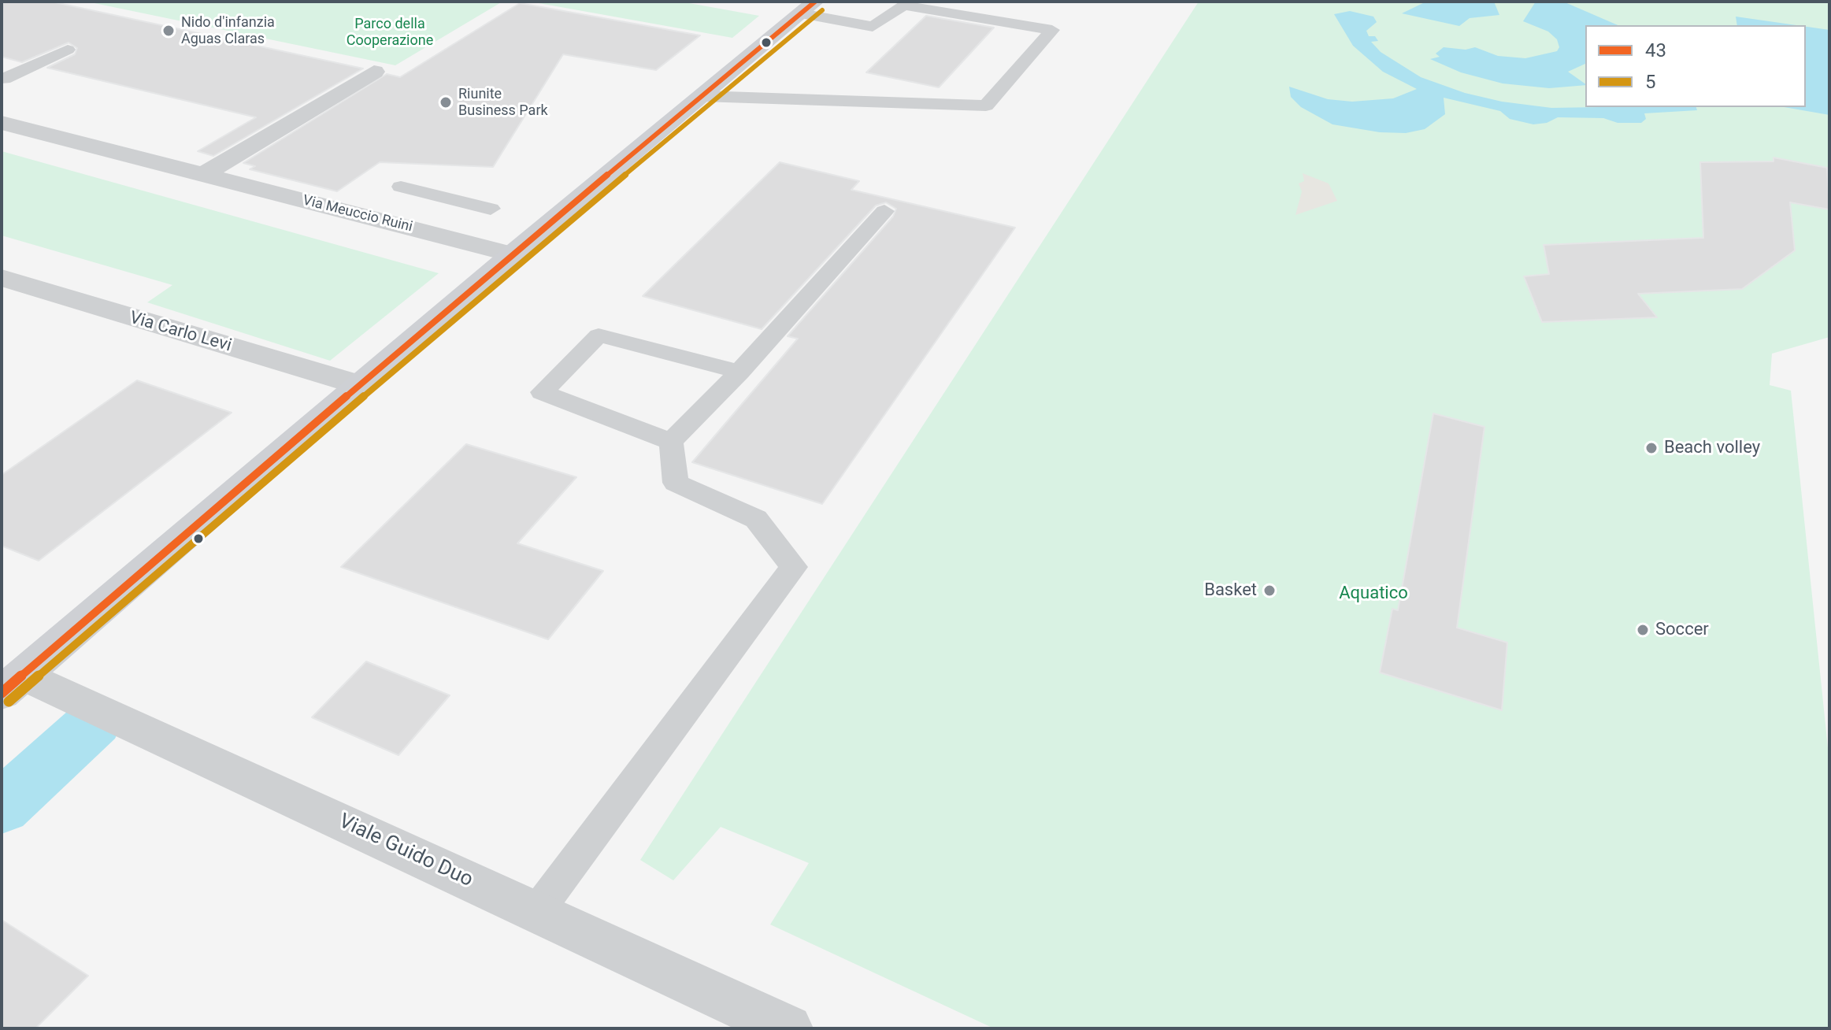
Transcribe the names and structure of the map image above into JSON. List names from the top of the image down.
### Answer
{
  "streets": {
    "street": ["Via Meuccio Ruini", "Via Carlo Levi", "Viale Guido Duo"]
  },
  "parks": ["Parco della Cooperazione", "Aquatico"],
  "places": [
    "Nido d'infanzia Aguas Claras",
    "Riunite Business Park",
    "Beach volley",
    "Basket",
    "Soccer"
  ],
  "lines": ["transit line 43", "transit line 5"],
  "legend": ["43", "5"]
}
